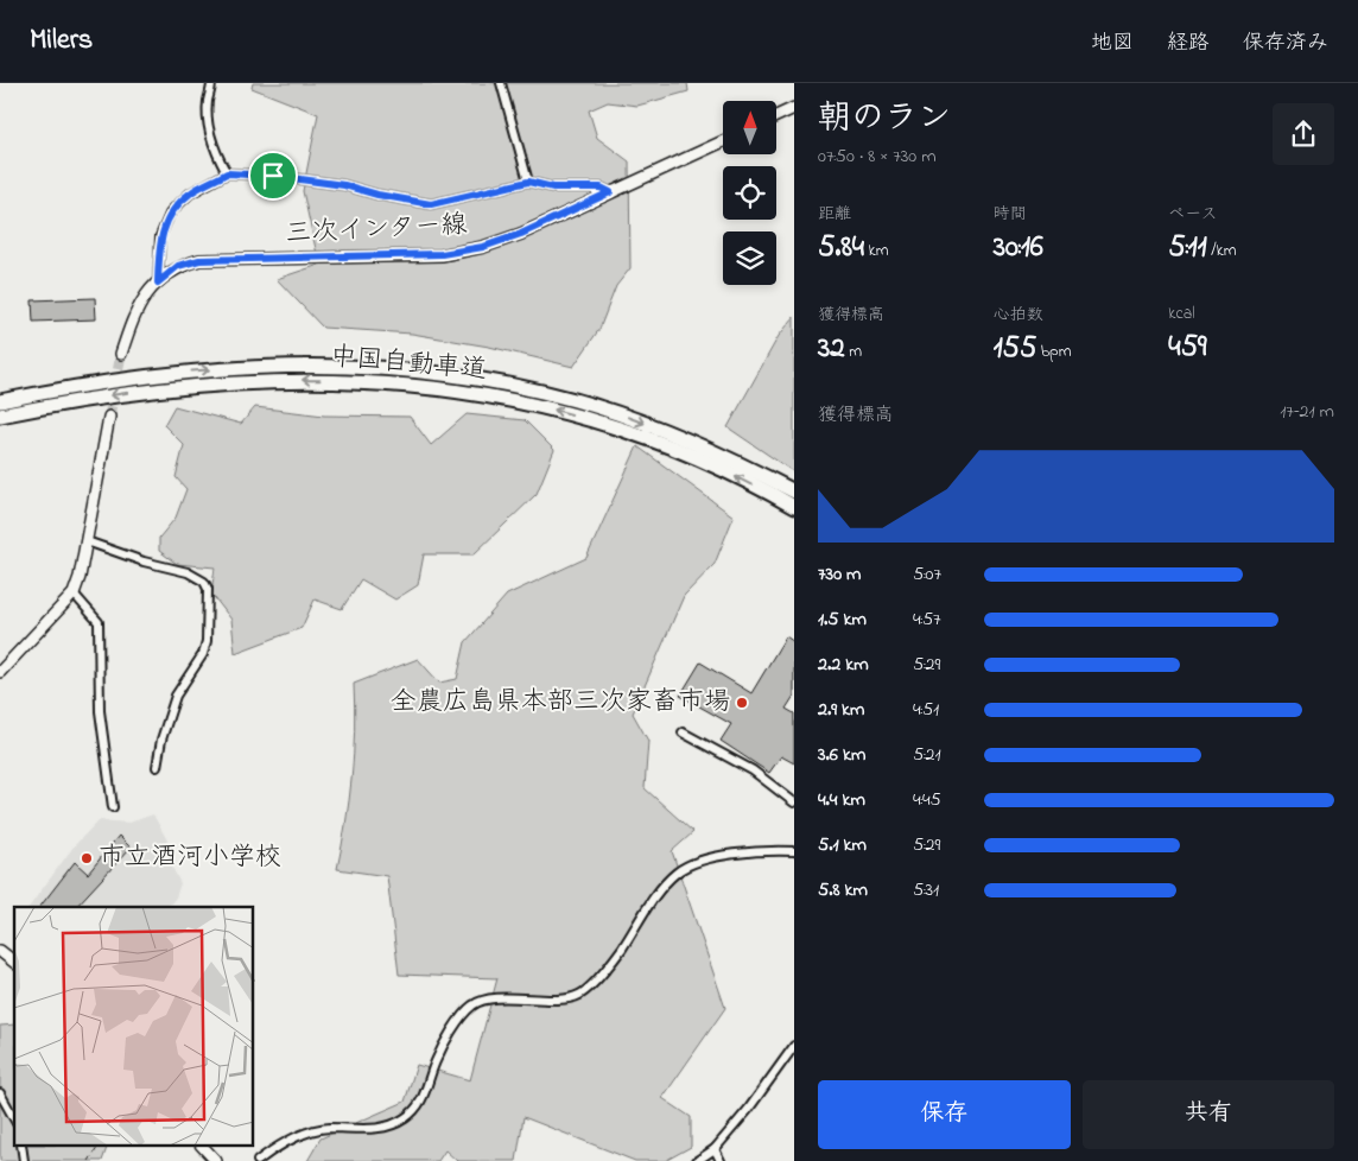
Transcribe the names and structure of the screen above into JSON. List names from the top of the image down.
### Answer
{
  "streets": {
    "highway": ["中国自動車道"],
    "main road": ["三次インター線"]
  },
  "places": ["全農広島県本部三次家畜市場", "市立酒河小学校"],
  "north": "top",
  "page": {
    "header": "Milers",
    "nav": ["地図", "経路", "保存済み"],
    "heading": ["朝のラン", "07:50 · 8 × 730 m"],
    "stats": [
      ["距離", "5.84 km"],
      ["時間", "30:16"],
      ["ペース", "5:11 /km"],
      ["獲得標高", "32 m"],
      ["心拍数", "155 bpm"],
      ["kcal", "459"]
    ],
    "chart": ["獲得標高", "17–21 m"],
    "list": [
      {
        "name": "730 m",
        "note": "5:07"
      },
      {
        "name": "1.5 km",
        "note": "4:57"
      },
      {
        "name": "2.2 km",
        "note": "5:29"
      },
      {
        "name": "2.9 km",
        "note": "4:51"
      },
      {
        "name": "3.6 km",
        "note": "5:21"
      },
      {
        "name": "4.4 km",
        "note": "4:45"
      },
      {
        "name": "5.1 km",
        "note": "5:29"
      },
      {
        "name": "5.8 km",
        "note": "5:31"
      }
    ],
    "buttons": ["保存", "共有"]
  }
}
